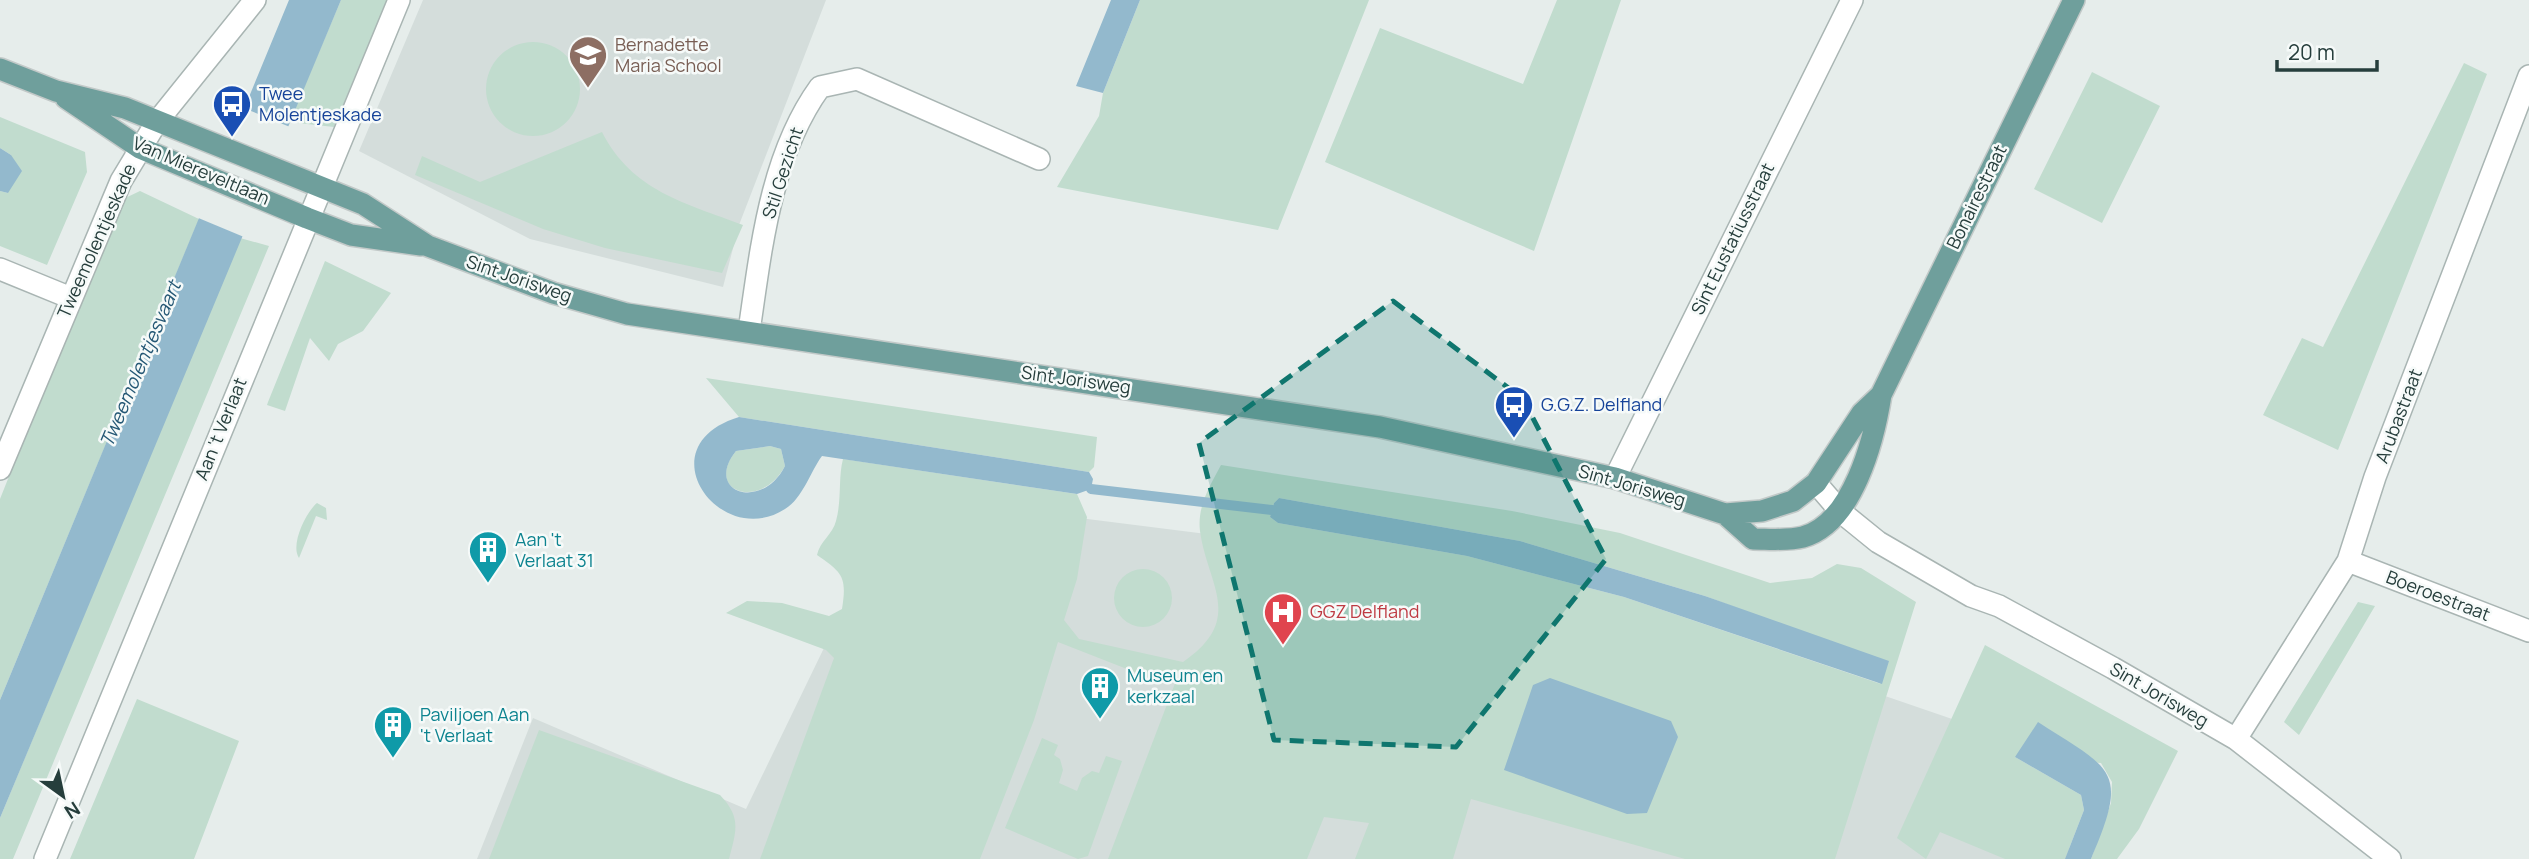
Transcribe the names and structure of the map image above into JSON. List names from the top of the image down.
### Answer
{
  "streets": {
    "main road": ["Van Miereveltlaan", "Bonairestraat", "Sint Jorisweg"],
    "street": [
      "Stil Gezicht",
      "Sint Eustatiusstraat",
      "Tweemolentjeskade",
      "Arubastraat",
      "Aan 't Verlaat",
      "Boeroestraat"
    ]
  },
  "crossings": [
    ["Van Miereveltlaan", "Tweemolentjeskade"],
    ["Van Miereveltlaan", "Sint Jorisweg"],
    ["Stil Gezicht", "Sint Jorisweg"],
    ["Bonairestraat", "Sint Jorisweg"],
    ["Sint Eustatiusstraat", "Sint Jorisweg"],
    ["Sint Jorisweg", "Arubastraat"],
    ["Sint Jorisweg", "Aan 't Verlaat"],
    ["Arubastraat", "Boeroestraat"]
  ],
  "water": ["Tweemolentjesvaart"],
  "places": {
    "school or university": ["Bernadette Maria School"],
    "bus stop": ["Twee Molentjeskade", "G.G.Z. Delfland"],
    "building": ["Aan 't Verlaat 31", "Museum en kerkzaal", "Paviljoen Aan 't Verlaat"],
    "hospital": ["GGZ Delfland"]
  },
  "scale_bar": "20 m",
  "north": "bottom right"
}
